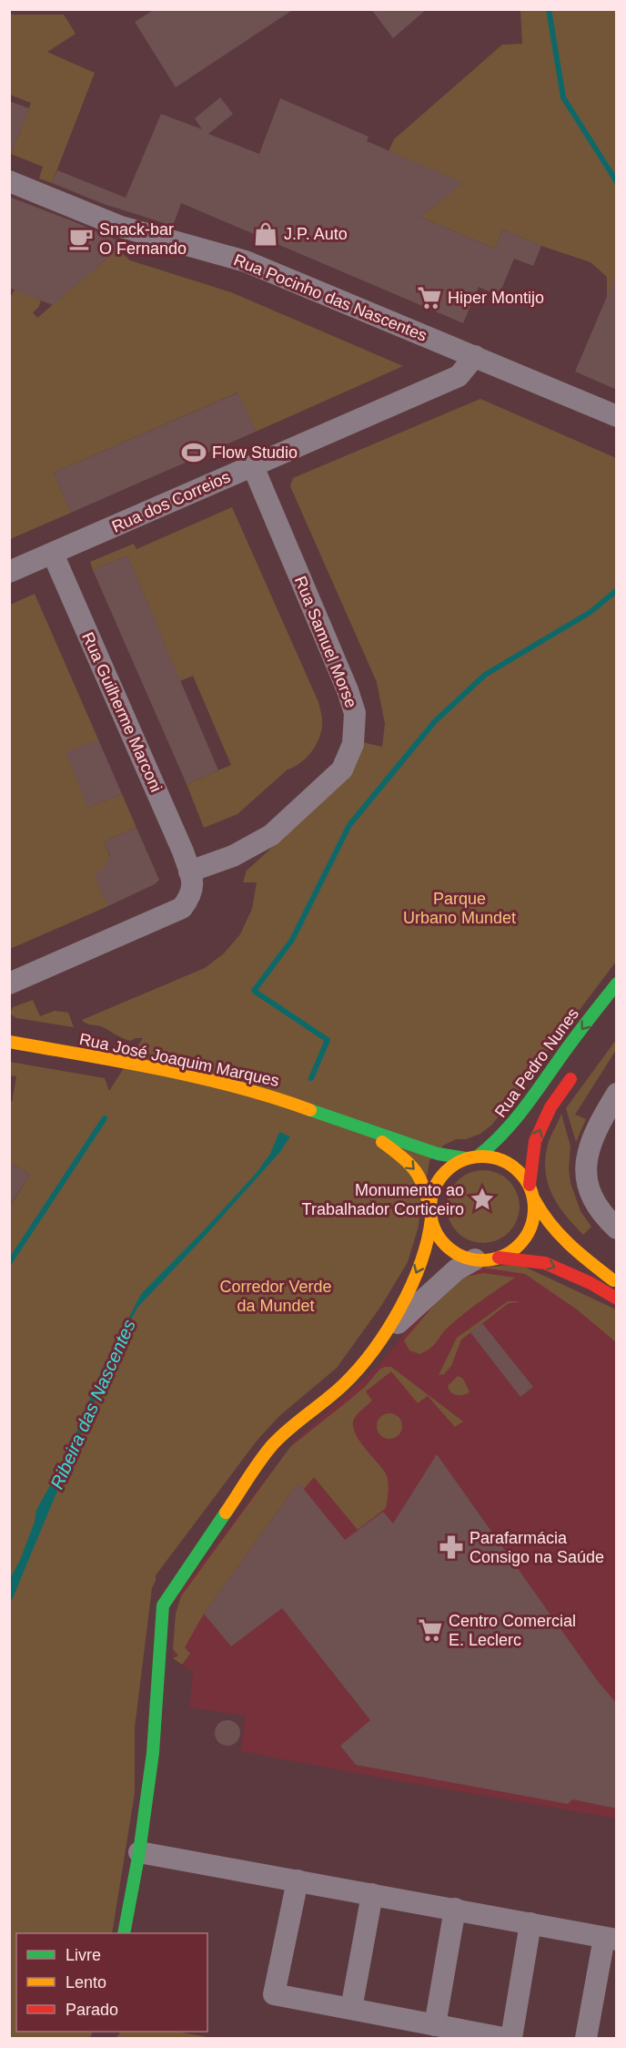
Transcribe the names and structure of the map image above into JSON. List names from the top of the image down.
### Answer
{
  "streets": {
    "main road": ["Rua José Joaquim Marques", "Rua Pedro Nunes"],
    "street": [
      "Rua Pocinho das Nascentes",
      "Rua dos Correios",
      "Rua Samuel Morse",
      "Rua Guilherme Marconi"
    ]
  },
  "crossings": [
    ["Rua Pocinho das Nascentes", "Rua dos Correios"],
    ["Rua dos Correios", "Rua Samuel Morse"],
    ["Rua dos Correios", "Rua Guilherme Marconi"],
    ["Rua Samuel Morse", "Rua Guilherme Marconi"],
    ["Rua José Joaquim Marques", "Rua Pedro Nunes"]
  ],
  "water": ["Ribeira das Nascentes"],
  "parks": ["Parque Urbano Mundet", "Corredor Verde da Mundet"],
  "places": {
    "shop": ["J.P. Auto"],
    "cafe": ["Snack-bar O Fernando"],
    "supermarket": ["Hiper Montijo", "Centro Comercial E. Leclerc"],
    "sports": ["Flow Studio"],
    "place": ["Monumento ao Trabalhador Corticeiro"],
    "pharmacy": ["Parafarmácia Consigo na Saúde"]
  },
  "legend": ["Livre", "Lento", "Parado"]
}
